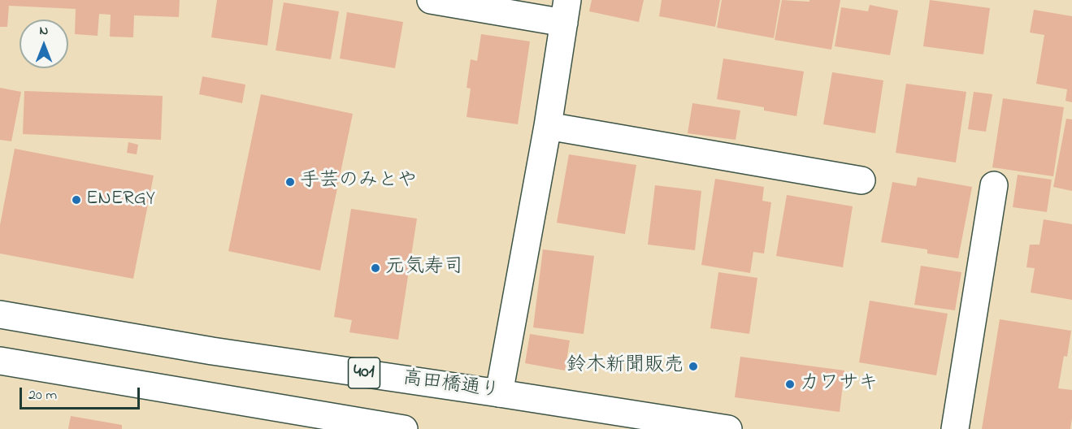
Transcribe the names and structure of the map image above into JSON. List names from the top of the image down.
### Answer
{
  "streets": {
    "main road": ["401", "高田橋通り"]
  },
  "places": [
    "手芸のみとや",
    "ENERGY",
    "元気寿司",
    "鈴木新聞販売",
    "カワサキ"
  ],
  "scale_bar": "20 m",
  "north": "top"
}
